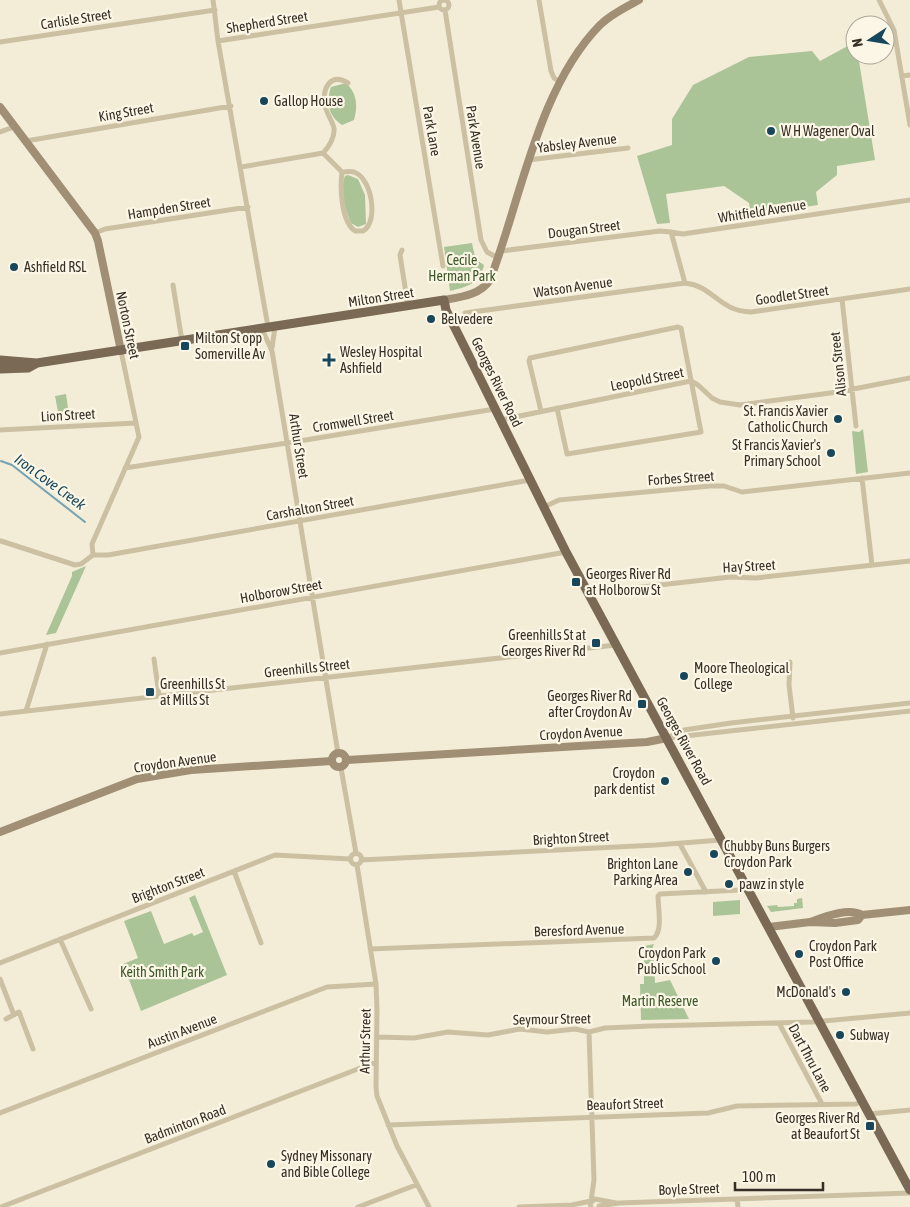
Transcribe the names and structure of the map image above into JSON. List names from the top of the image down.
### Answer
{
  "streets": {
    "main road": [
      "Milton Street",
      "Norton Street",
      "Georges River Road",
      "Croydon Avenue"
    ],
    "street": [
      "Carlisle Street",
      "Shepherd Street",
      "King Street",
      "Park Lane",
      "Park Avenue",
      "Yabsley Avenue",
      "Hampden Street",
      "Whitfield Avenue",
      "Dougan Street",
      "Watson Avenue",
      "Goodlet Street",
      "Alison Street",
      "Leopold Street",
      "Lion Street",
      "Cromwell Street",
      "Arthur Street",
      "Forbes Street",
      "Carshalton Street",
      "Hay Street",
      "Holborow Street",
      "Greenhills Street",
      "Brighton Street",
      "Beresford Avenue",
      "Seymour Street",
      "Austin Avenue",
      "Dart Thru Lane",
      "Beaufort Street",
      "Badminton Road",
      "Boyle Street"
    ]
  },
  "crossings": [
    ["Carlisle Street", "Arthur Street"],
    ["Shepherd Street", "Park Lane"],
    ["Shepherd Street", "Park Avenue"],
    ["Shepherd Street", "Arthur Street"],
    ["King Street", "Norton Street"],
    ["King Street", "Arthur Street"],
    ["Park Avenue", "Dougan Street"],
    ["Park Avenue", "Milton Street"],
    ["Yabsley Avenue", "Milton Street"],
    ["Hampden Street", "Norton Street"],
    ["Hampden Street", "Arthur Street"],
    ["Whitfield Avenue", "Dougan Street"],
    ["Dougan Street", "Milton Street"],
    ["Watson Avenue", "Goodlet Street"],
    ["Goodlet Street", "Alison Street"],
    ["Milton Street", "Norton Street"],
    ["Milton Street", "Georges River Road"],
    ["Milton Street", "Arthur Street"],
    ["Norton Street", "Lion Street"],
    ["Norton Street", "Cromwell Street"],
    ["Norton Street", "Carshalton Street"],
    ["Alison Street", "Leopold Street"],
    ["Leopold Street", "Georges River Road"],
    ["Georges River Road", "Cromwell Street"],
    ["Georges River Road", "Forbes Street"],
    ["Georges River Road", "Carshalton Street"],
    ["Georges River Road", "Hay Street"],
    ["Georges River Road", "Holborow Street"],
    ["Georges River Road", "Greenhills Street"],
    ["Georges River Road", "Croydon Avenue"],
    ["Georges River Road", "Brighton Street"],
    ["Georges River Road", "Beresford Avenue"],
    ["Georges River Road", "Seymour Street"],
    ["Georges River Road", "Beaufort Street"],
    ["Georges River Road", "Boyle Street"],
    ["Cromwell Street", "Arthur Street"],
    ["Arthur Street", "Carshalton Street"],
    ["Arthur Street", "Holborow Street"],
    ["Arthur Street", "Greenhills Street"],
    ["Arthur Street", "Croydon Avenue"],
    ["Arthur Street", "Brighton Street"],
    ["Arthur Street", "Beresford Avenue"],
    ["Arthur Street", "Seymour Street"],
    ["Arthur Street", "Austin Avenue"],
    ["Arthur Street", "Beaufort Street"],
    ["Arthur Street", "Badminton Road"],
    ["Seymour Street", "Dart Thru Lane"],
    ["Dart Thru Lane", "Beaufort Street"]
  ],
  "water": ["Iron Cove Creek"],
  "parks": ["Cecile Herman Park", "Keith Smith Park", "Martin Reserve"],
  "places": {
    "other": [
      "Gallop House",
      "W H Wagener Oval",
      "Ashfield RSL",
      "Belvedere",
      "St. Francis Xavier Catholic Church",
      "St Francis Xavier's Primary School",
      "Moore Theological College",
      "Croydon park dentist",
      "Chubby Buns Burgers Croydon Park",
      "Brighton Lane Parking Area",
      "pawz in style",
      "Croydon Park Post Office",
      "Croydon Park Public School",
      "McDonald's",
      "Subway",
      "Sydney Missonary and Bible College"
    ],
    "transit": [
      "Milton St opp Somerville Av",
      "Georges River Rd at Holborow St",
      "Greenhills St at Georges River Rd",
      "Greenhills St at Mills St",
      "Georges River Rd after Croydon Av",
      "Georges River Rd at Beaufort St"
    ],
    "health": ["Wesley Hospital Ashfield"]
  },
  "scale_bar": "100 m",
  "north": "left"
}
